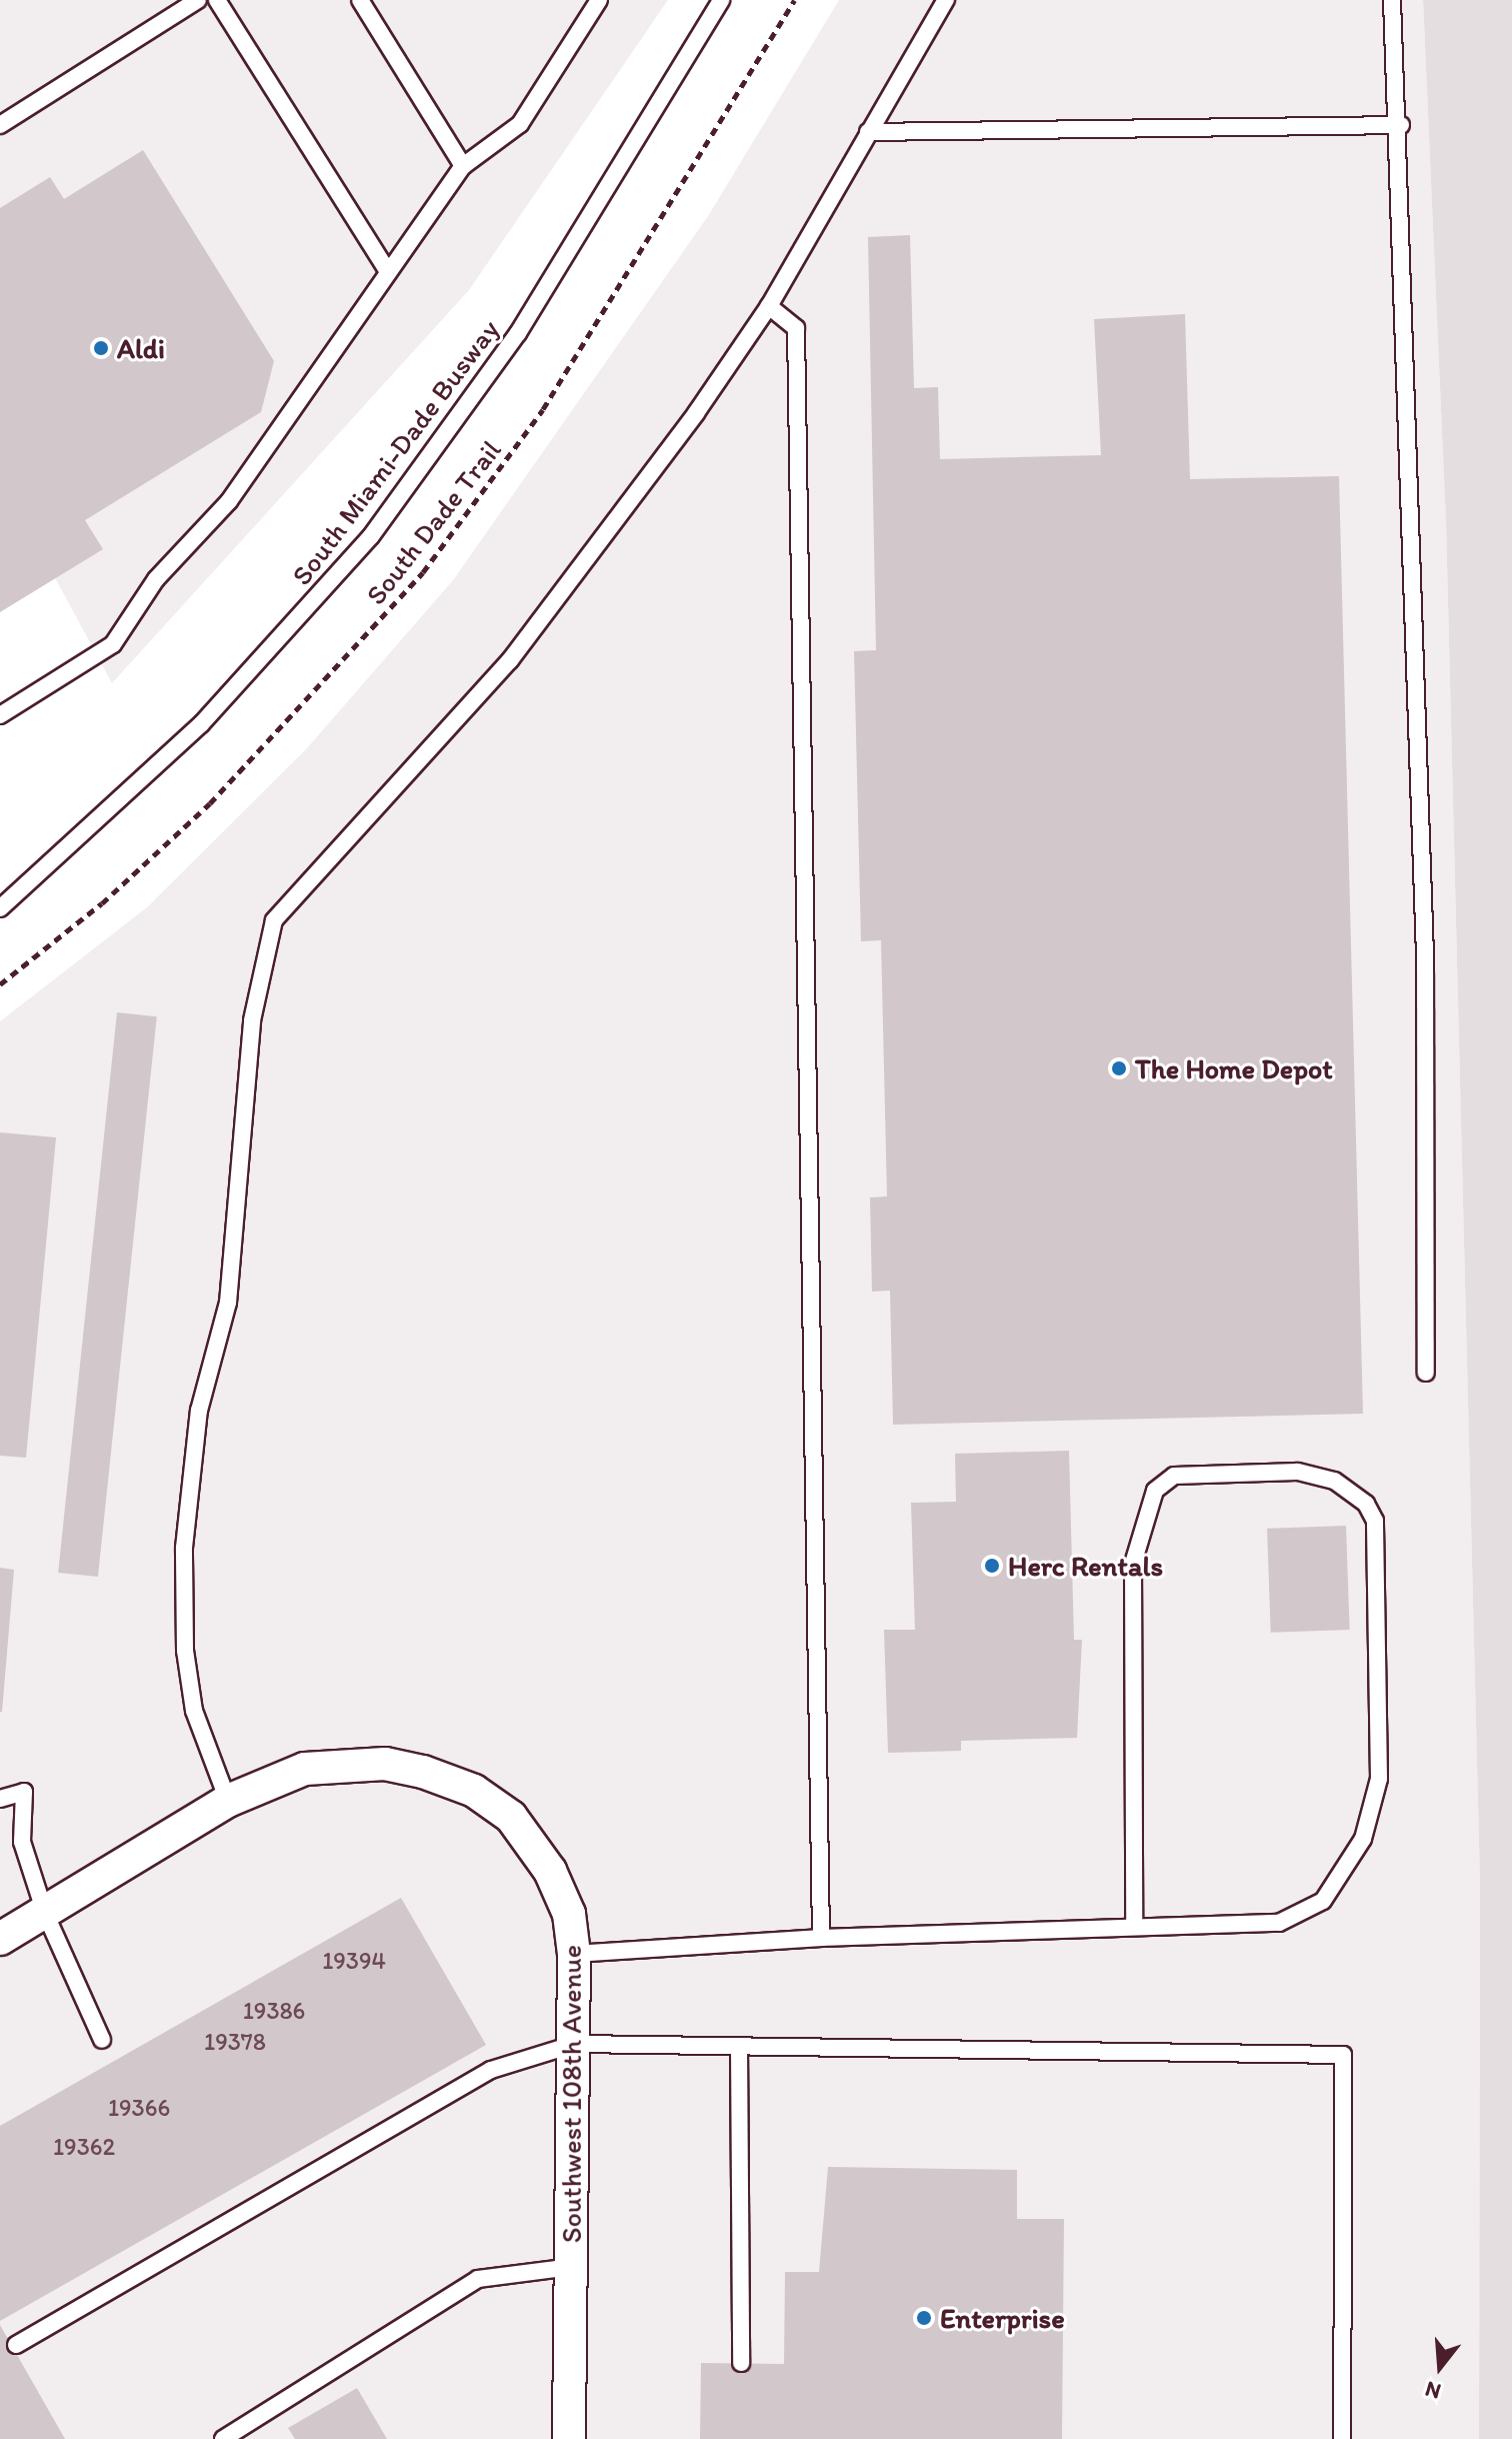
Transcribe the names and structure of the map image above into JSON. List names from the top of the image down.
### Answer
{
  "streets": {
    "street": ["Southwest 108th Avenue"],
    "lane": ["South Miami-Dade Busway"],
    "path": ["South Dade Trail"]
  },
  "places": [
    "Aldi",
    "The Home Depot",
    "Herc Rentals",
    "Enterprise"
  ],
  "house_numbers": [
    "19394",
    "19386",
    "19378",
    "19366",
    "19362"
  ],
  "north": "bottom"
}
